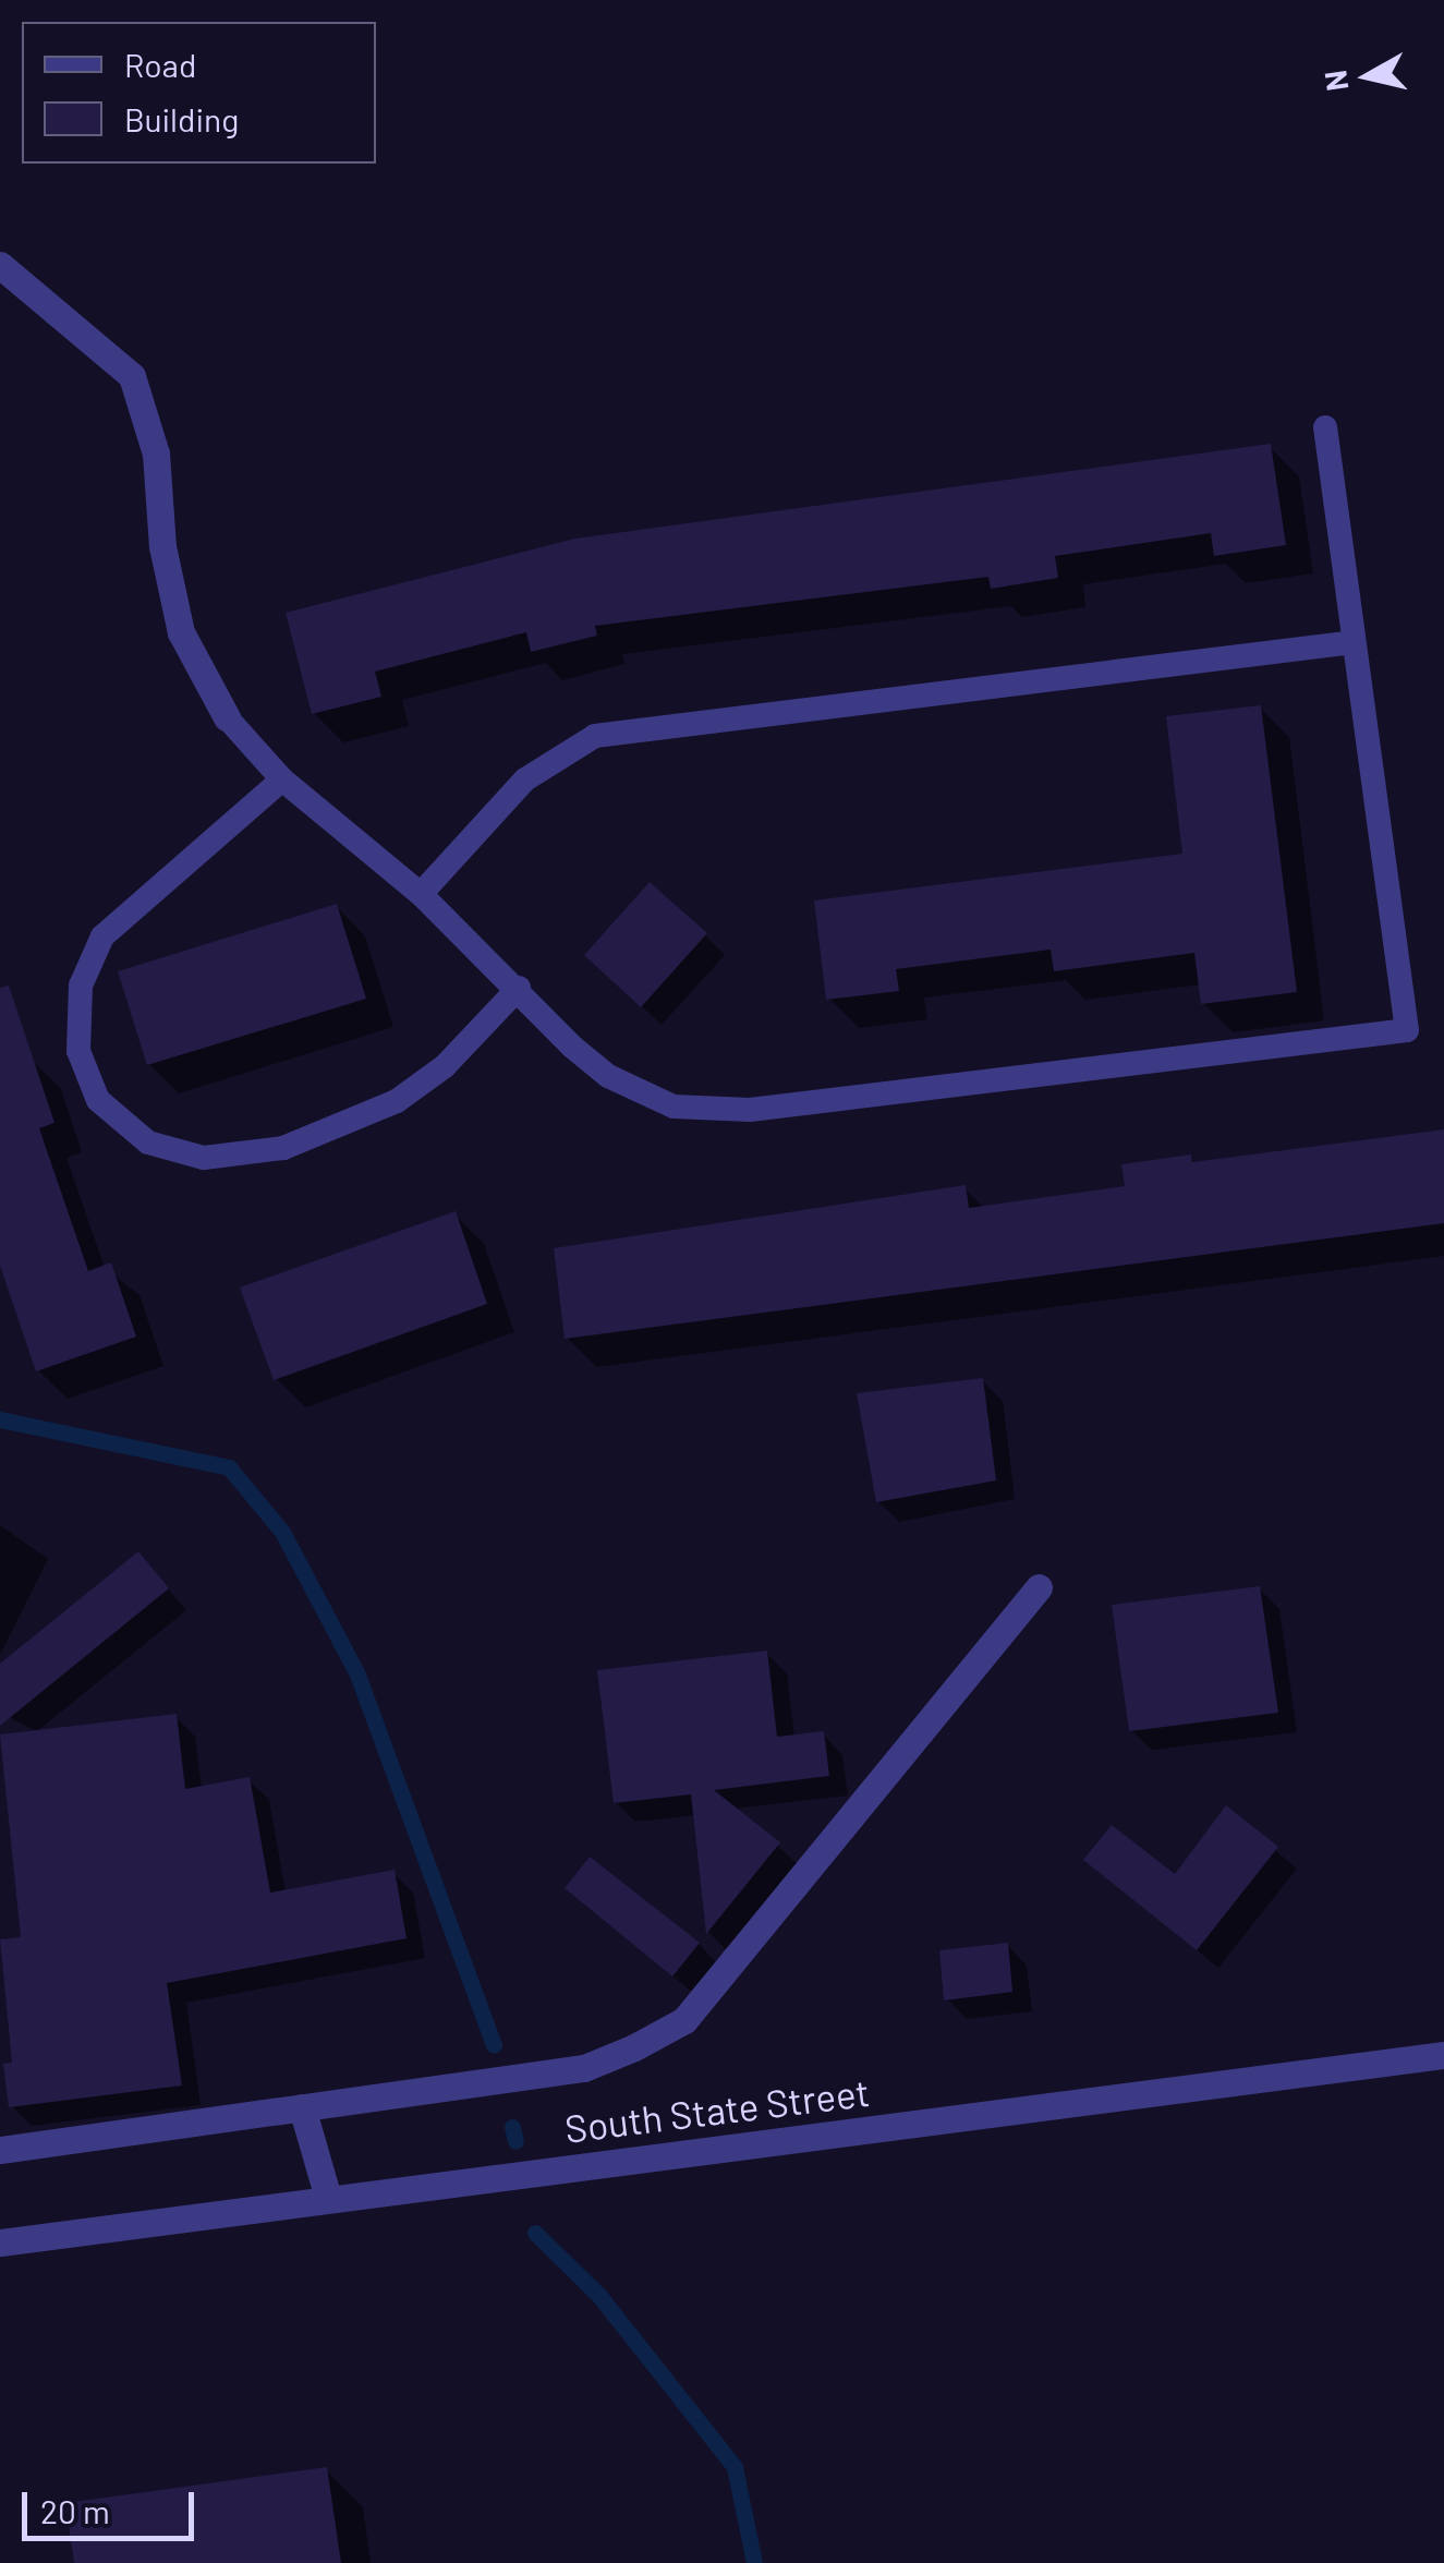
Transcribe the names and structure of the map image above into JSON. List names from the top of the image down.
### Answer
{
  "streets": {
    "street": ["South State Street"]
  },
  "legend": ["Road", "Building"],
  "scale_bar": "20 m",
  "north": "left"
}
